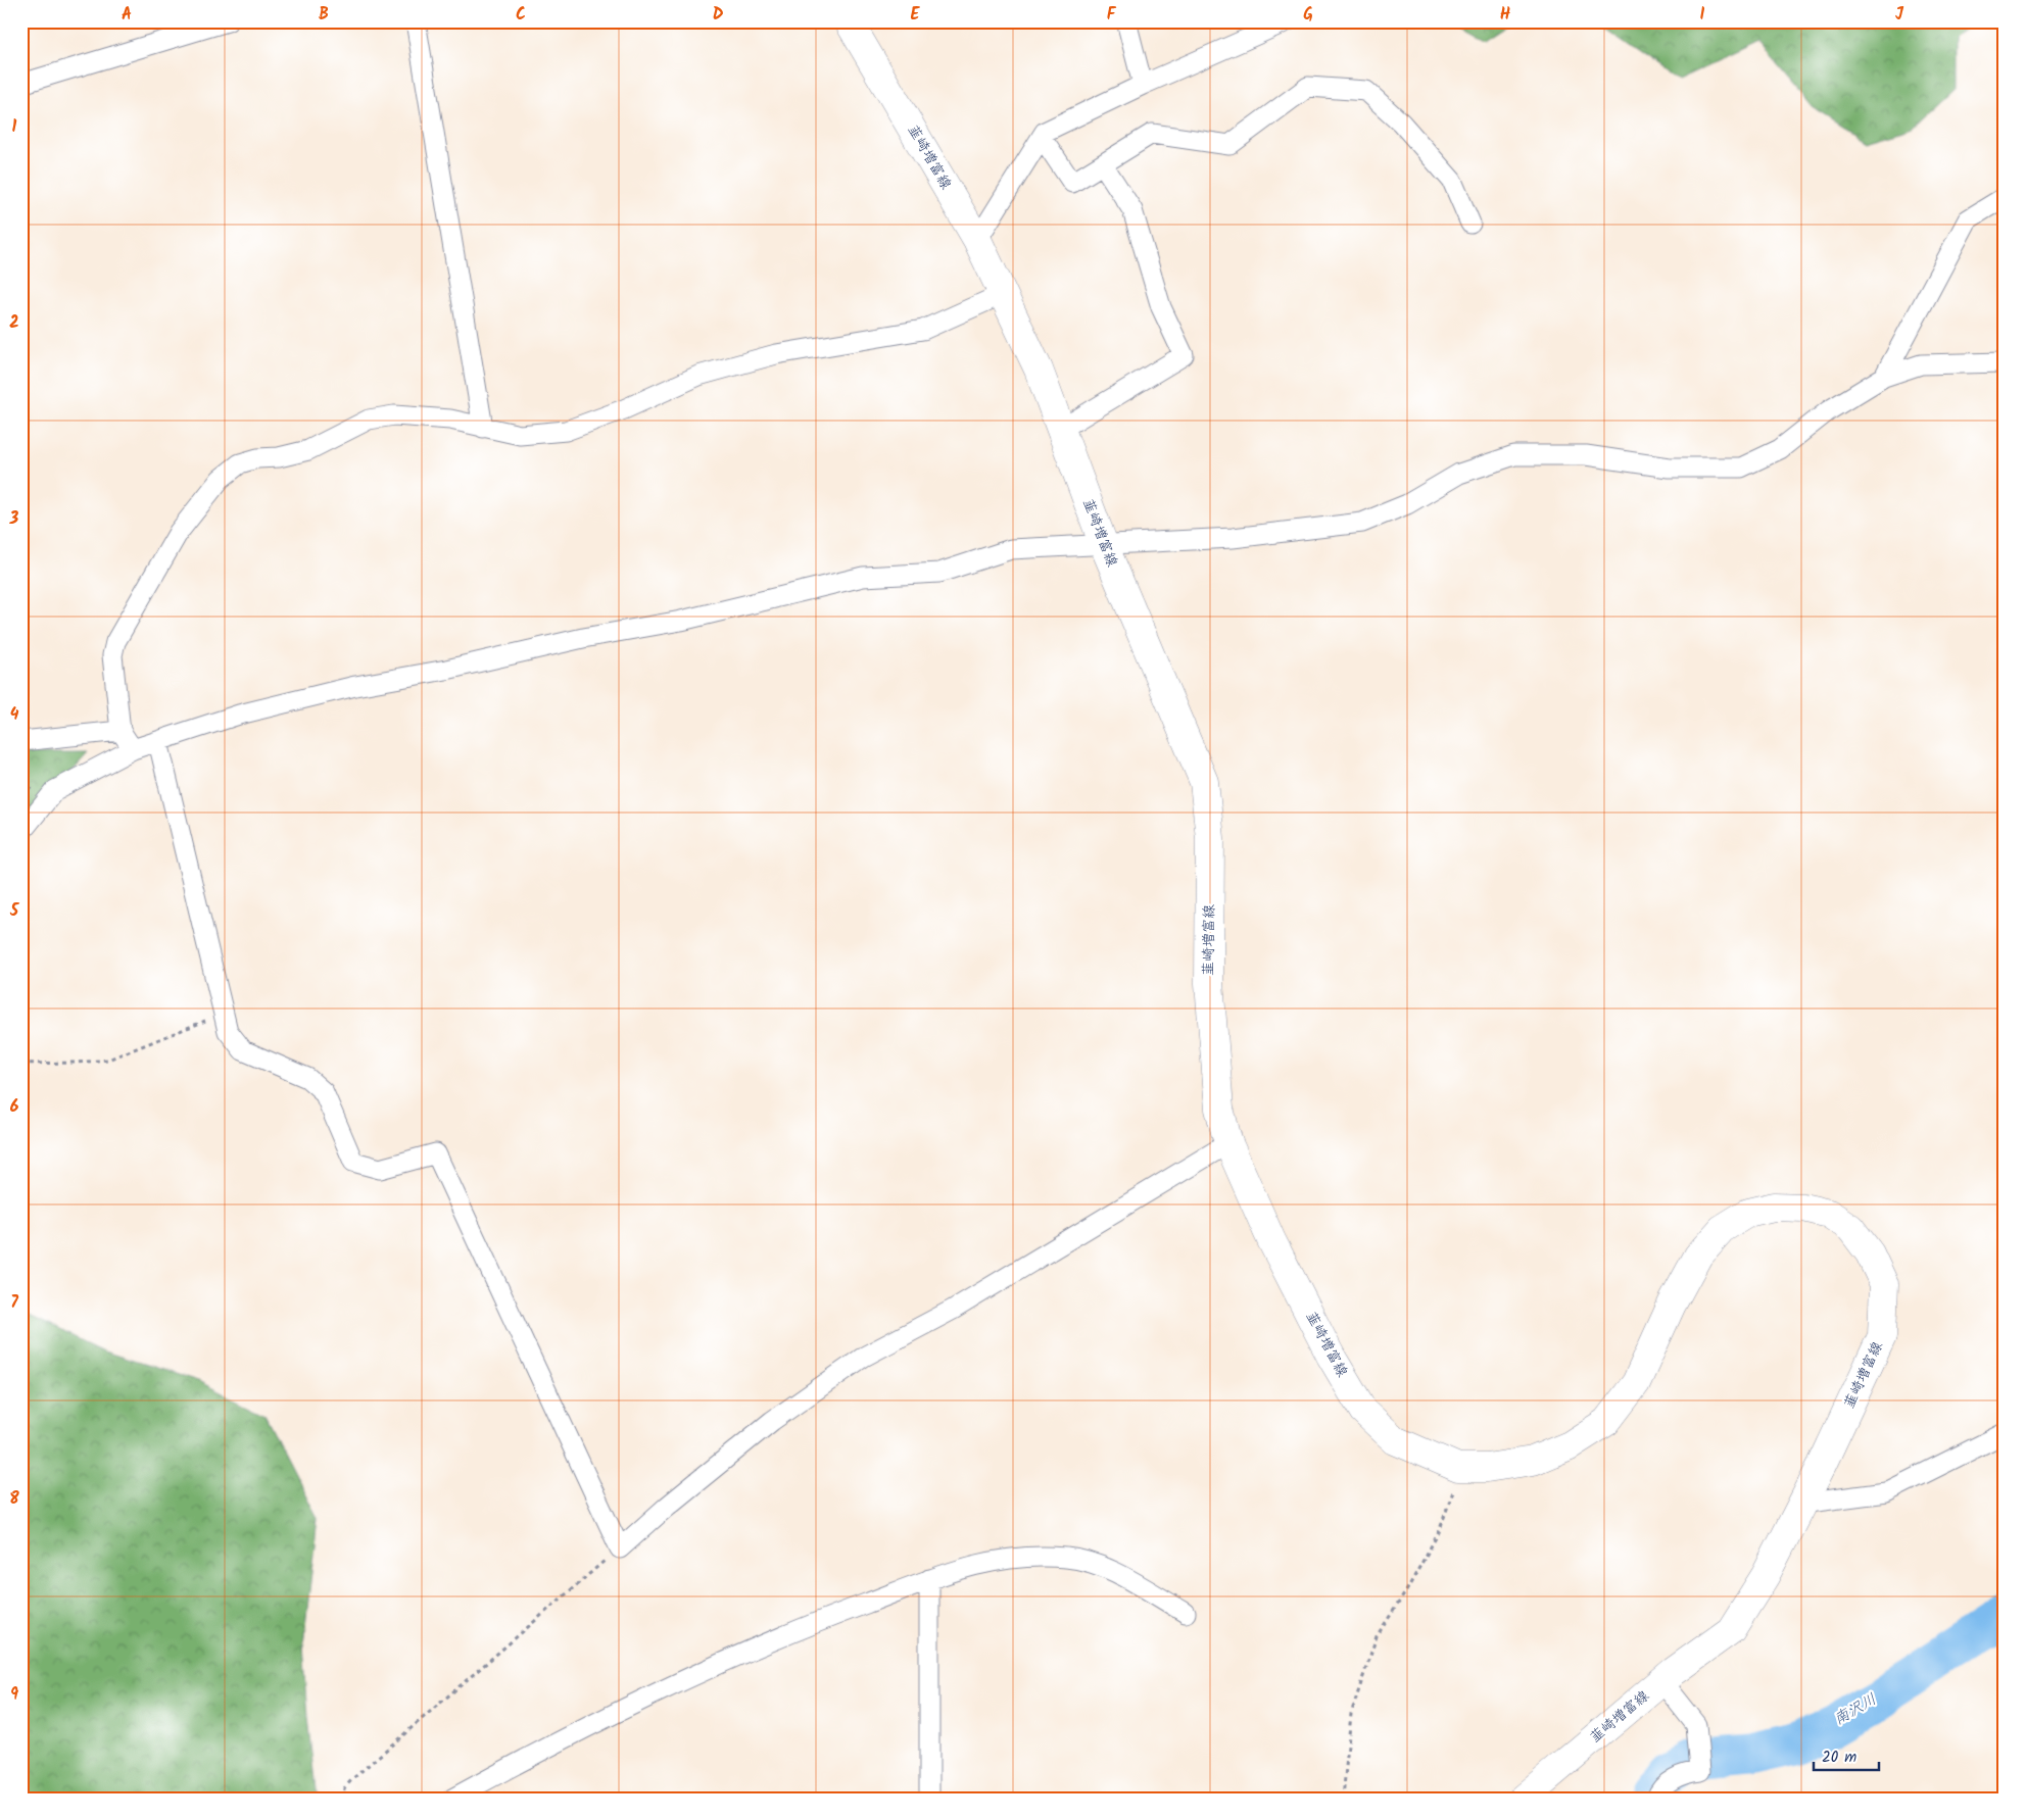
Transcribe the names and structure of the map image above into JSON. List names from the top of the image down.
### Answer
{
  "streets": {
    "main road": ["韮崎増富線"]
  },
  "water": ["南沢川"],
  "scale_bar": "20 m",
  "grid": {
    "columns": [
      "A",
      "B",
      "C",
      "D",
      "E",
      "F",
      "G",
      "H",
      "I",
      "J"
    ],
    "rows": [
      "1",
      "2",
      "3",
      "4",
      "5",
      "6",
      "7",
      "8",
      "9"
    ]
  }
}
